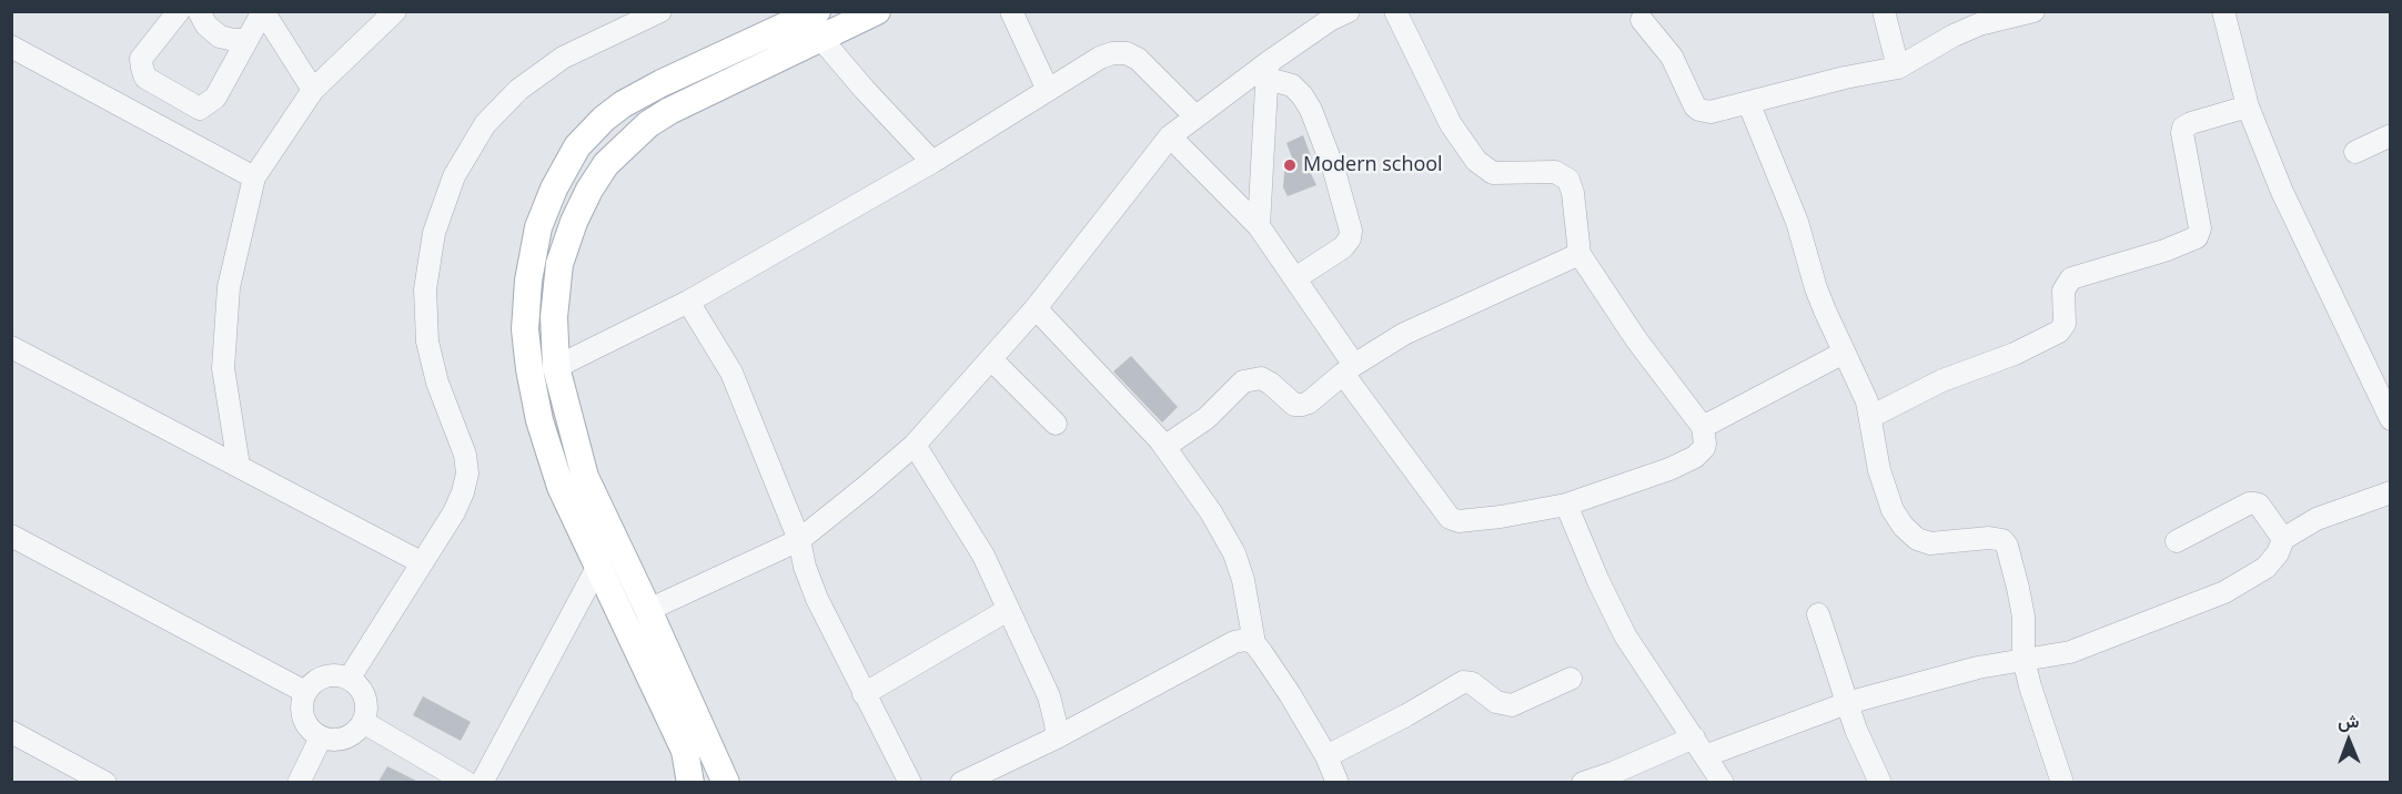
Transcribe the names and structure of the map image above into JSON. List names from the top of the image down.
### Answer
{
  "places": ["Modern school"],
  "north": "top"
}
